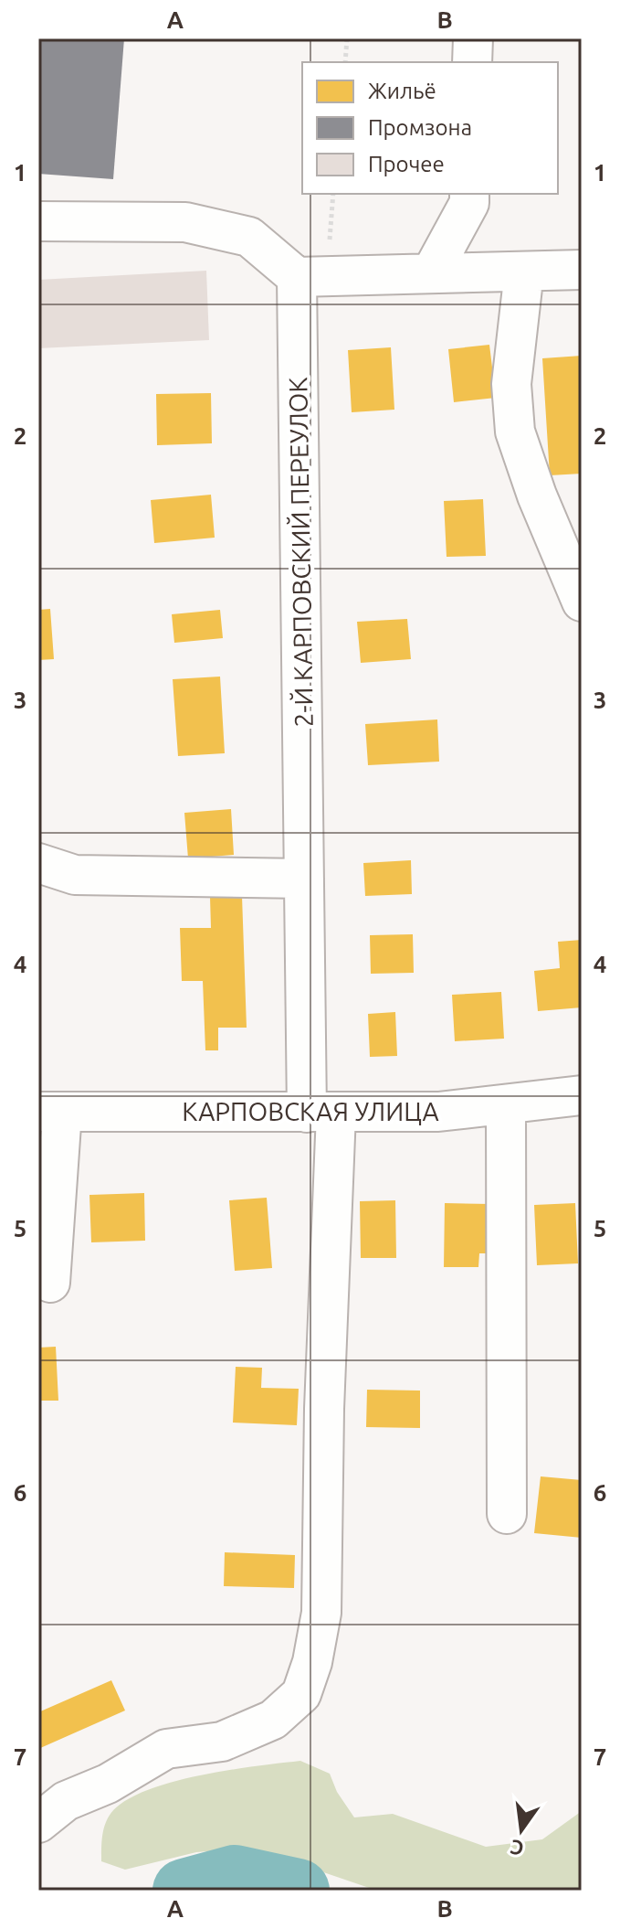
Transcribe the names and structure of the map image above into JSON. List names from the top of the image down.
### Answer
{
  "streets": {
    "street": ["2-Й КАРПОВСКИЙ ПЕРЕУЛОК", "КАРПОВСКАЯ УЛИЦА"]
  },
  "crossings": [
    ["2-Й КАРПОВСКИЙ ПЕРЕУЛОК", "КАРПОВСКАЯ УЛИЦА"]
  ],
  "legend": ["Жильё", "Промзона", "Прочее"],
  "north": "bottom",
  "grid": {
    "columns": ["A", "B"],
    "rows": [
      "1",
      "2",
      "3",
      "4",
      "5",
      "6",
      "7"
    ]
  }
}
